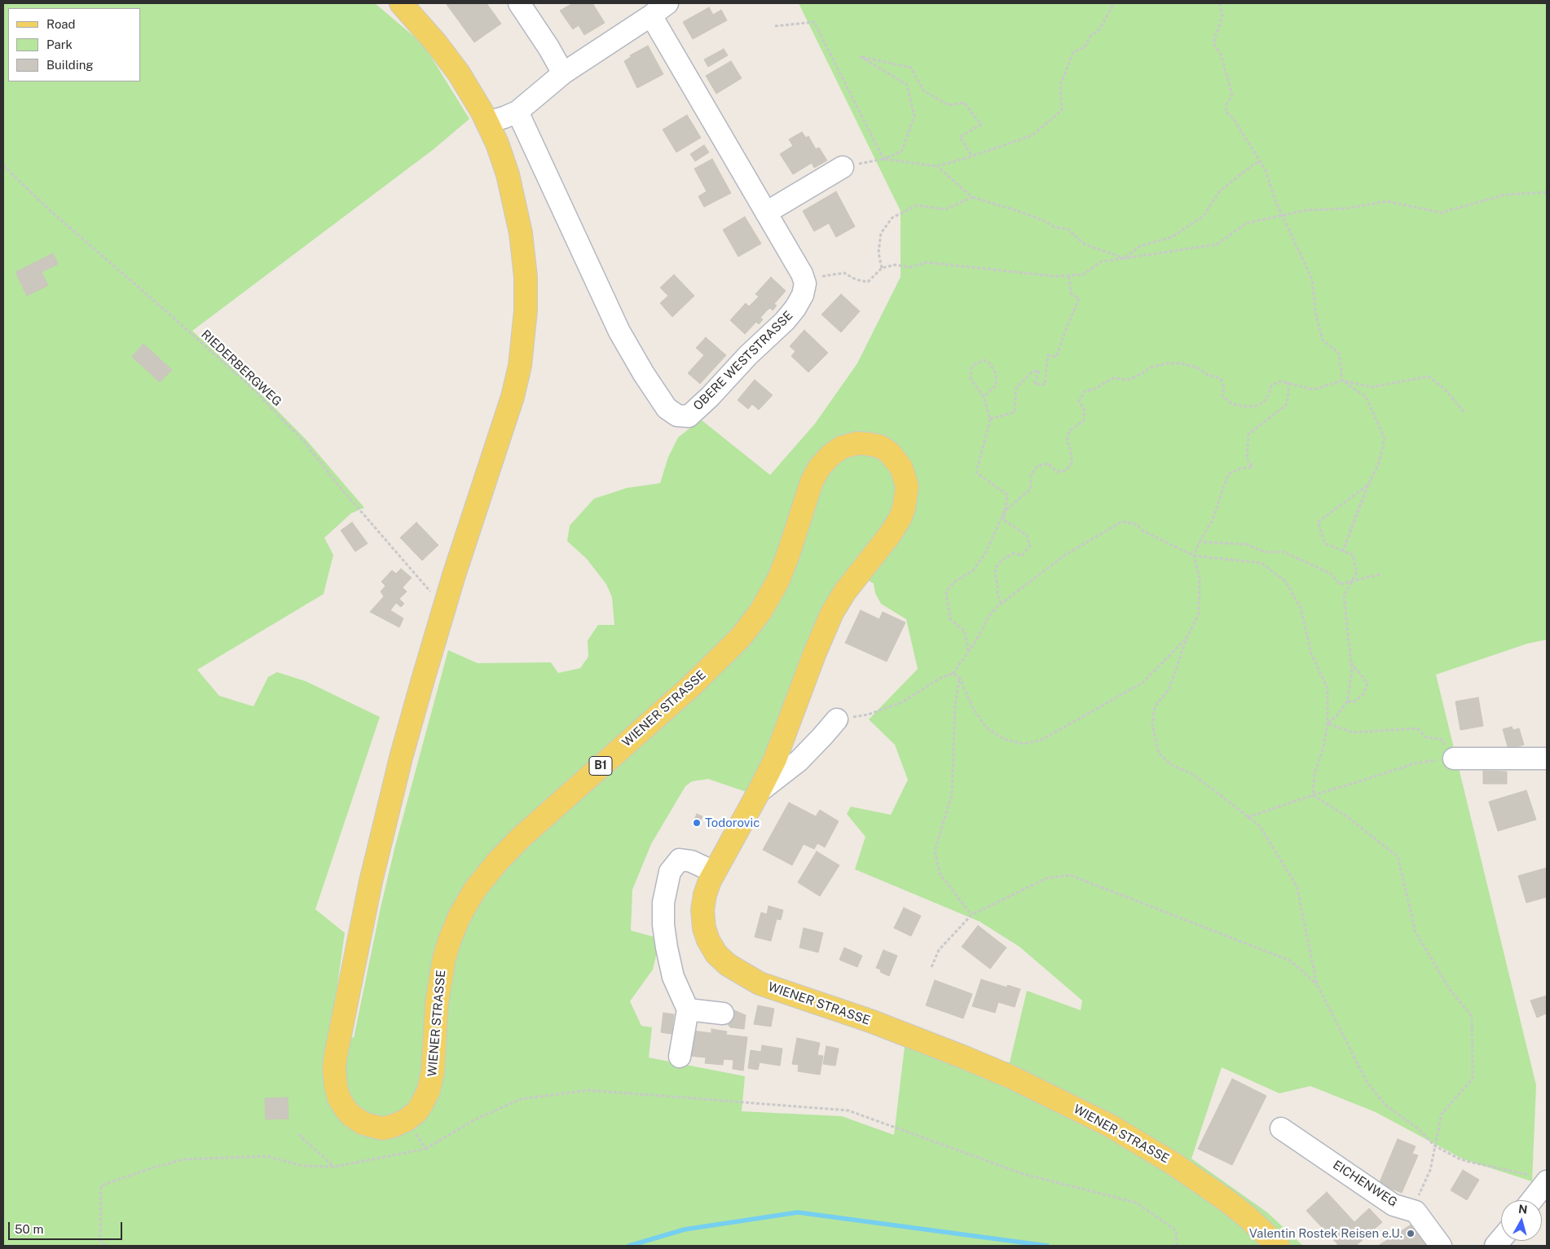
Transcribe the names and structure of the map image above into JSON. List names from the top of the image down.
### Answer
{
  "streets": {
    "main road": ["WIENER STRASSE", "B1"],
    "street": ["OBERE WESTSTRASSE", "EICHENWEG"],
    "path": ["RIEDERBERGWEG"]
  },
  "crossings": [
    ["RIEDERBERGWEG", "WIENER STRASSE"]
  ],
  "places": ["Todorovic", "Valentin Rostek Reisen e.U."],
  "legend": ["Road", "Park", "Building"],
  "scale_bar": "50 m",
  "north": "top"
}
